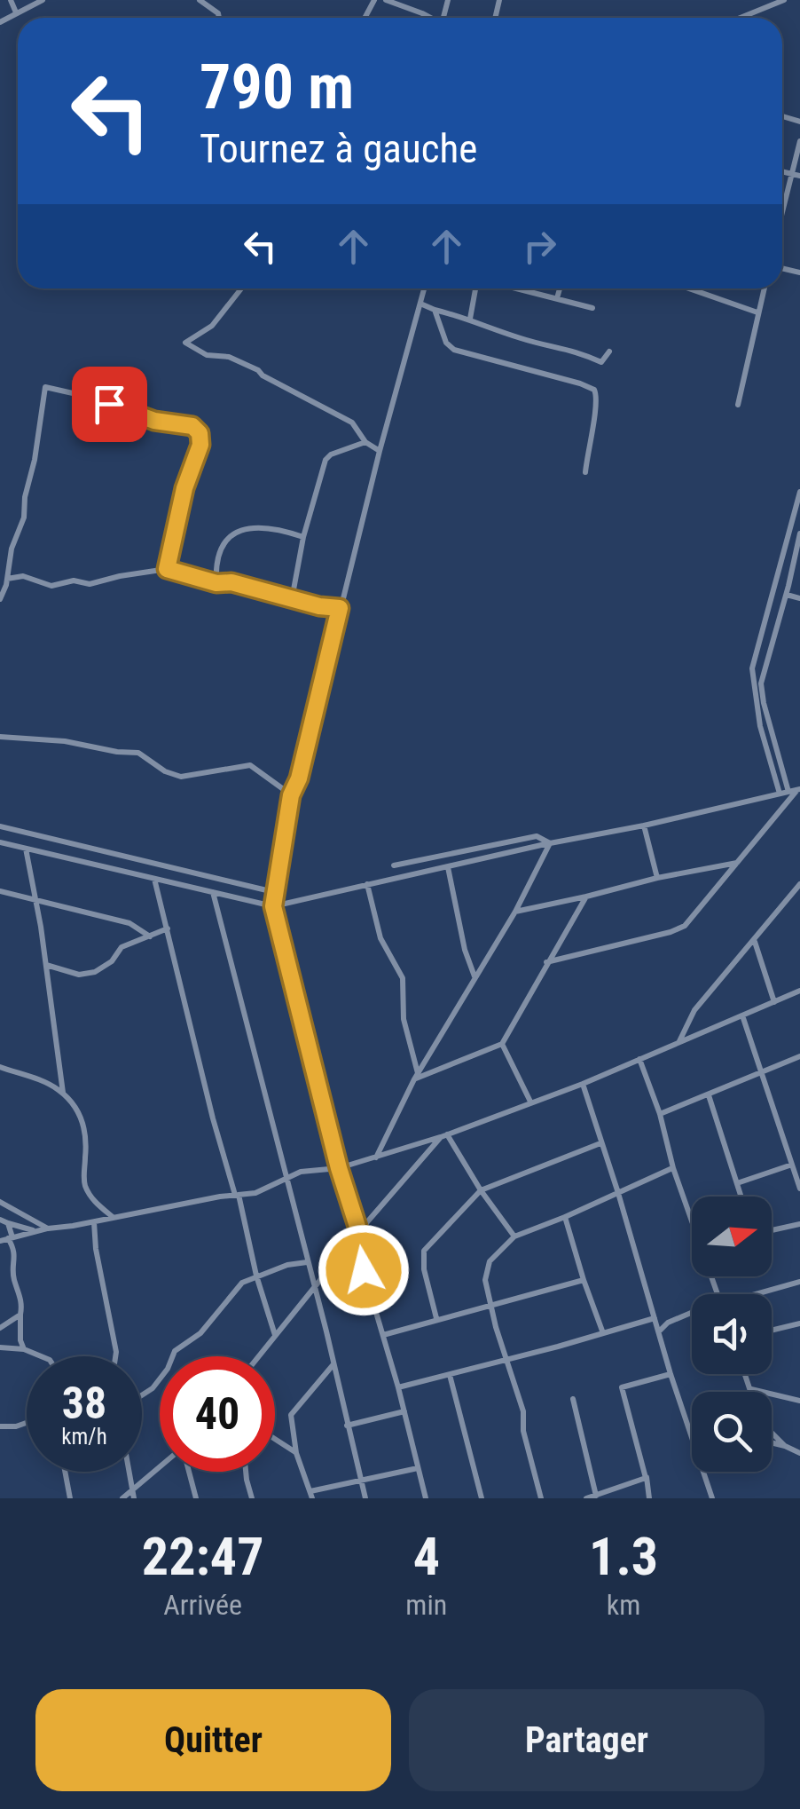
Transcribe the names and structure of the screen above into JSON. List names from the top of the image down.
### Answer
{
  "north": "right",
  "page": {
    "turn": ["790 m", "Tournez à gauche"],
    "speed": "38 km/h",
    "limit": "40",
    "eta": [
      "22:47",
      "Arrivée",
      "4",
      "min",
      "1.3",
      "km"
    ],
    "buttons": ["Quitter", "Partager"]
  }
}
